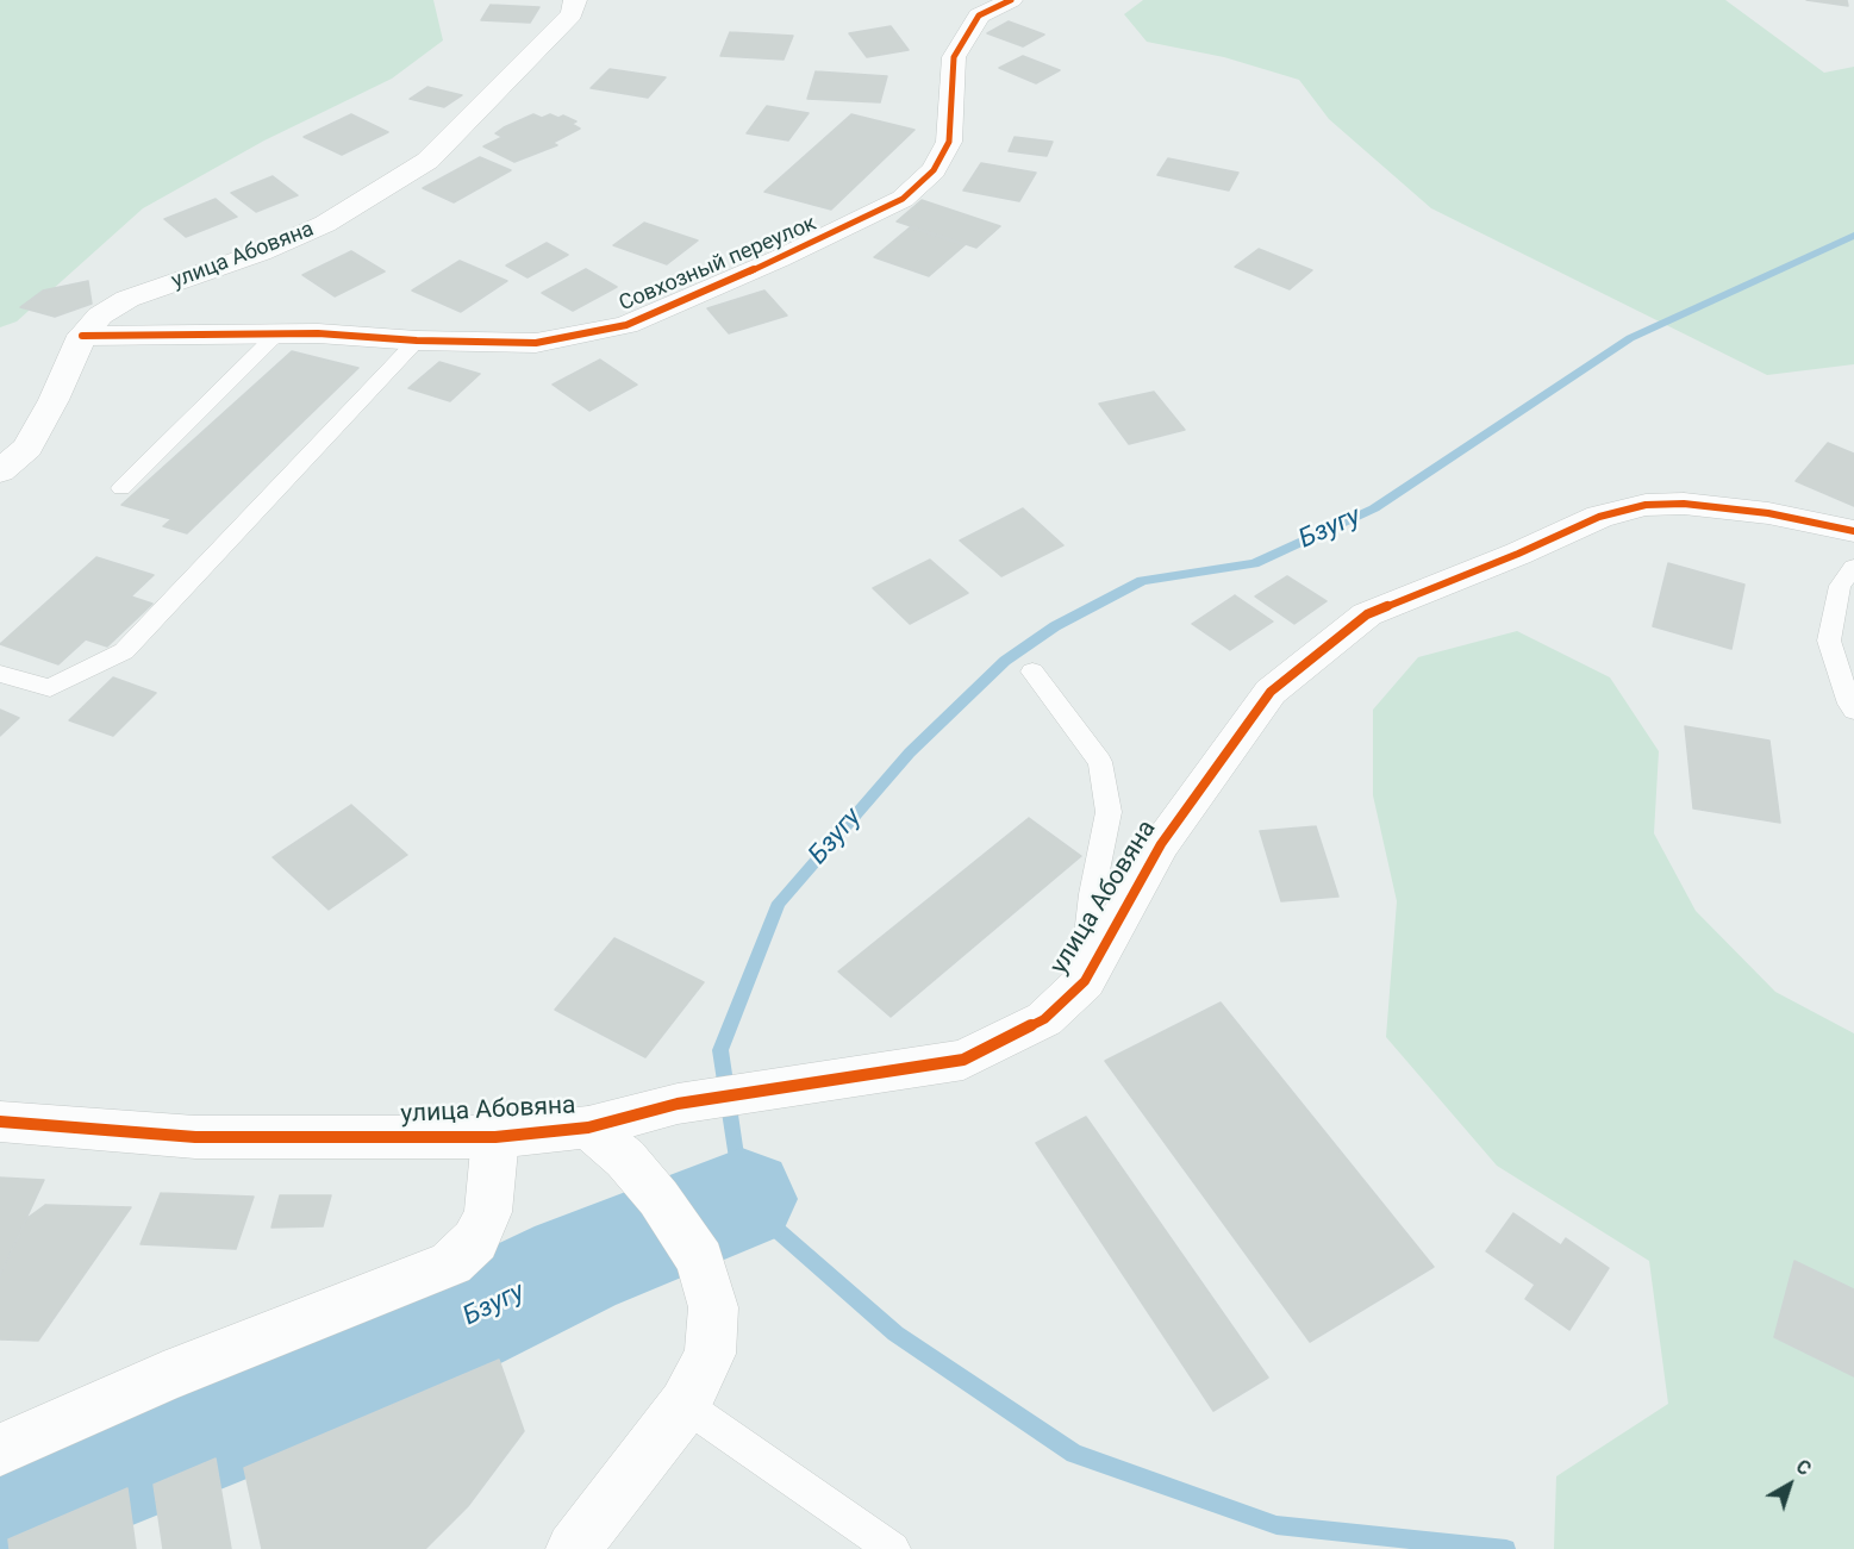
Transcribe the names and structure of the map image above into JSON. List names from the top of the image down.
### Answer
{
  "streets": {
    "street": ["улица Абовяна", "Совхозный переулок"]
  },
  "crossings": [
    ["улица Абовяна", "Совхозный переулок"]
  ],
  "water": ["Бзугу"],
  "north": "top right"
}
